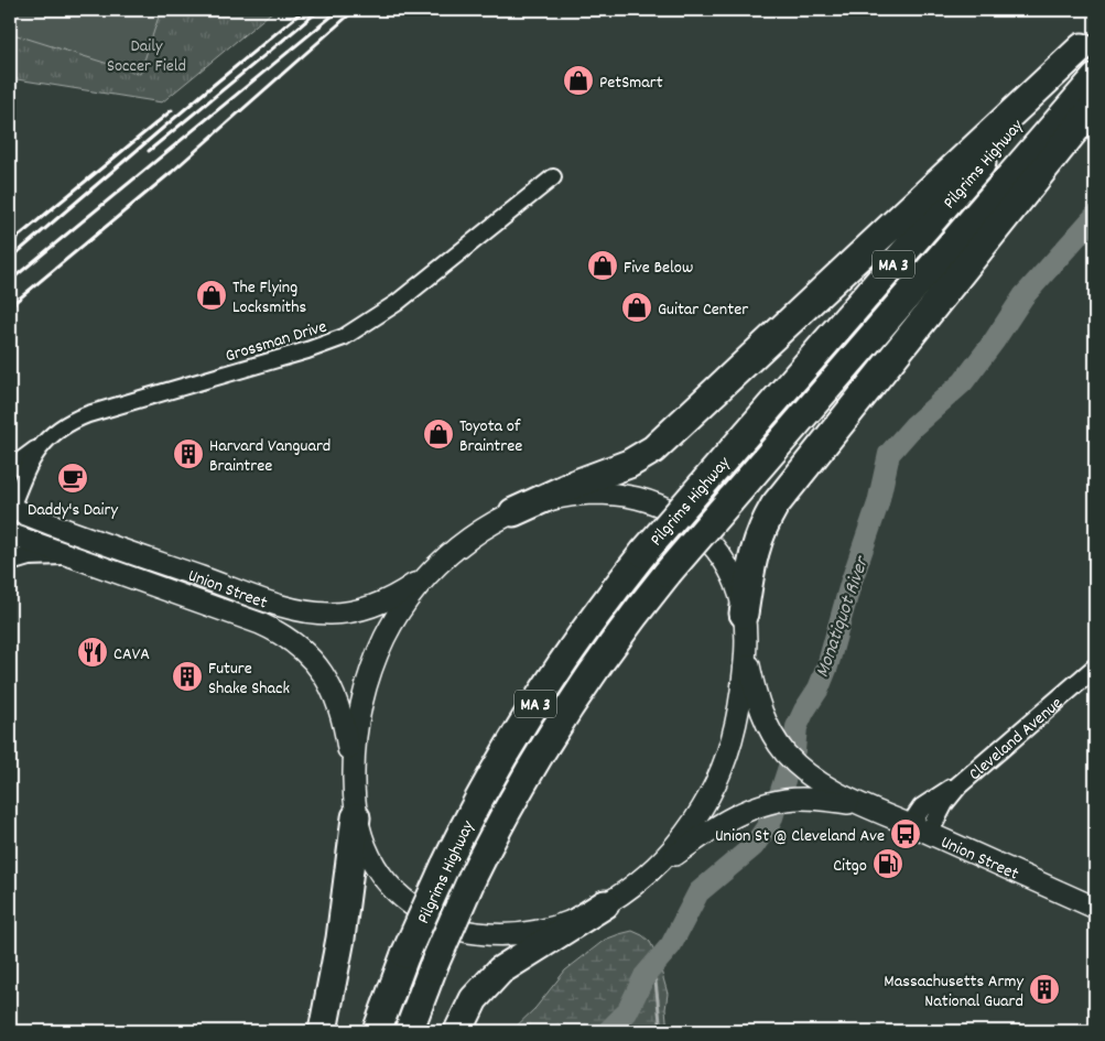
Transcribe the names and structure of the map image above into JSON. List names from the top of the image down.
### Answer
{
  "streets": {
    "highway": ["Pilgrims Highway", "MA 3"],
    "main road": ["Union Street"],
    "street": ["Grossman Drive", "Cleveland Avenue"]
  },
  "crossings": [
    ["Grossman Drive", "Union Street"],
    ["Union Street", "Cleveland Avenue"]
  ],
  "water": ["Monatiquot River"],
  "parks": ["Daily Soccer Field"],
  "places": {
    "shop": [
      "PetSmart",
      "Five Below",
      "The Flying Locksmiths",
      "Guitar Center",
      "Toyota of Braintree"
    ],
    "building": ["Harvard Vanguard Braintree", "Future Shake Shack", "Massachusetts Army National Guard"],
    "cafe": ["Daddy's Dairy"],
    "restaurant": ["CAVA"],
    "bus stop": ["Union St @ Cleveland Ave"],
    "fuel station": ["Citgo"]
  }
}
